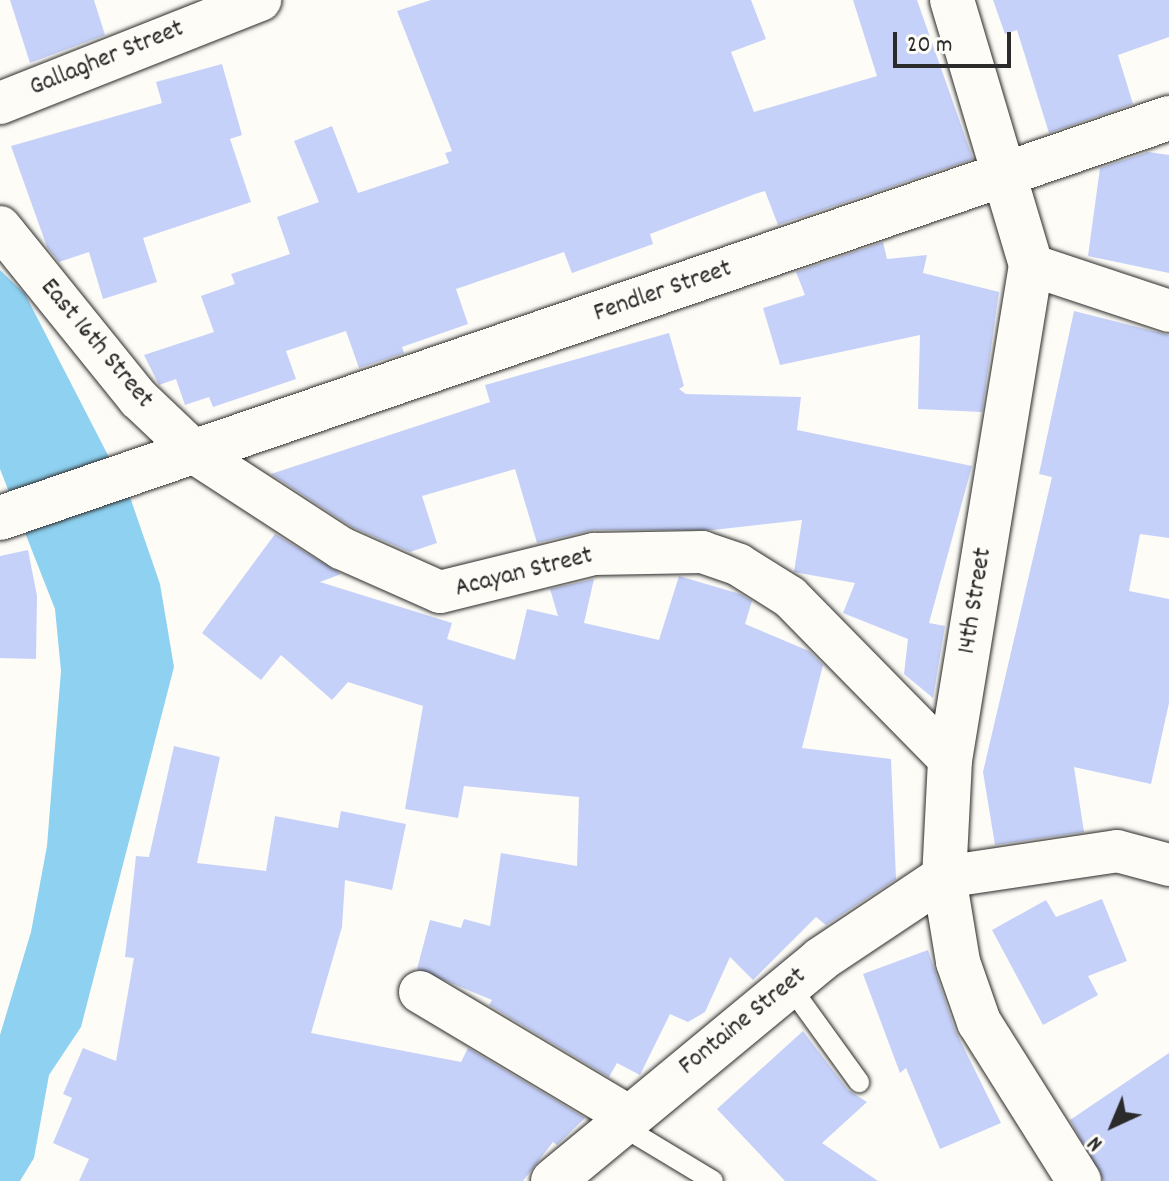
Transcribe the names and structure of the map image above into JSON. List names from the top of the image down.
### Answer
{
  "streets": {
    "main road": ["Fendler Street", "14th Street", "Fontaine Street"],
    "street": ["Gallagher Street", "East 16th Street", "Acayan Street"]
  },
  "crossings": [
    ["Fendler Street", "East 16th Street"],
    ["Fendler Street", "Acayan Street"],
    ["Fendler Street", "14th Street"],
    ["East 16th Street", "Acayan Street"],
    ["Acayan Street", "14th Street"],
    ["14th Street", "Fontaine Street"]
  ],
  "scale_bar": "20 m",
  "north": "bottom left"
}
